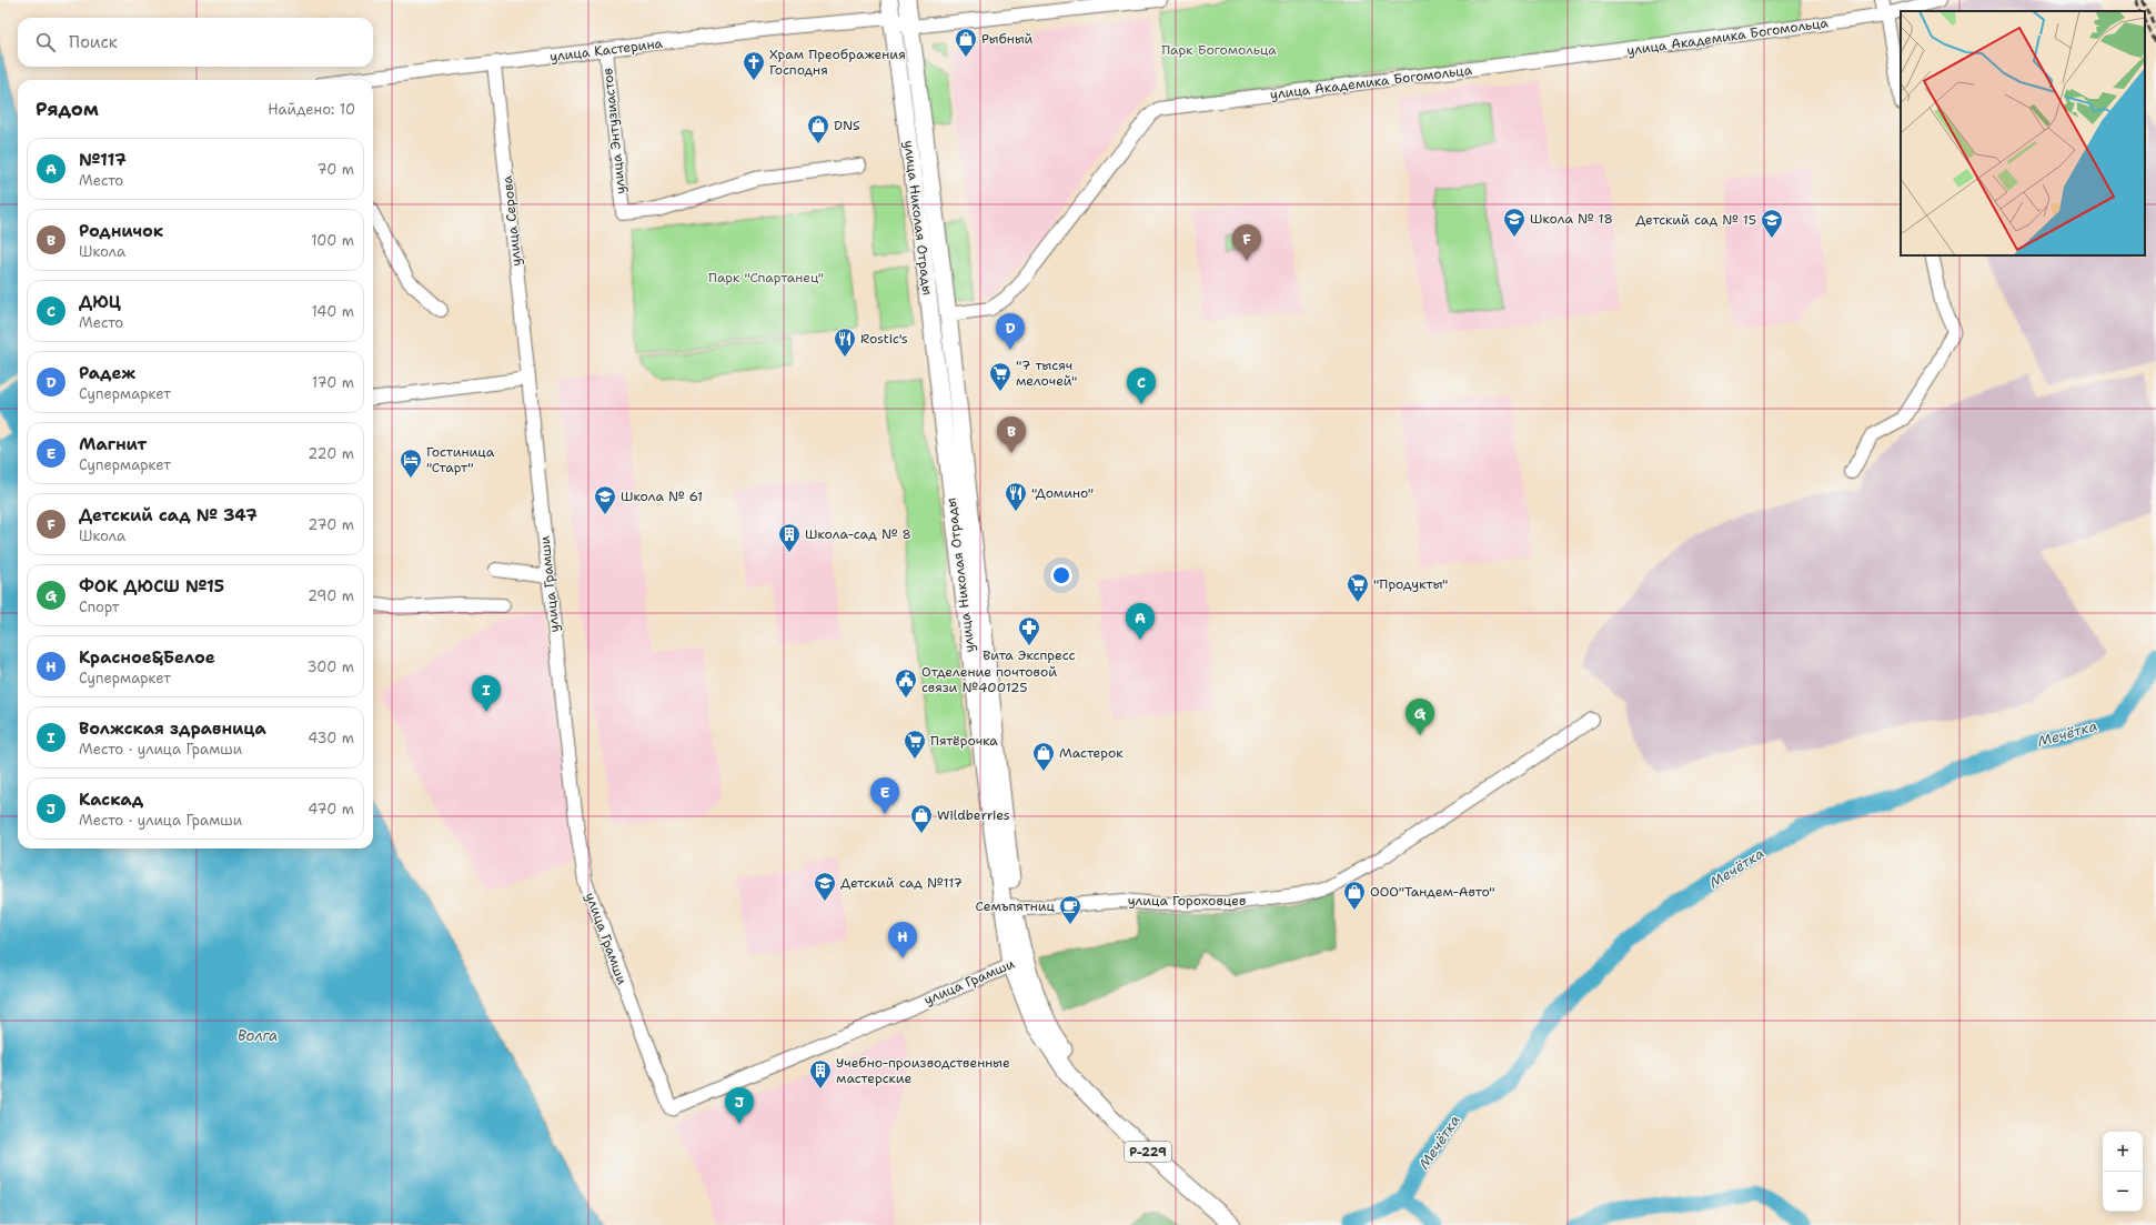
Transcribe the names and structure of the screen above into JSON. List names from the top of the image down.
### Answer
{
  "streets": {
    "main road": ["улица Николая Отрады", "Р-229"],
    "street": [
      "улица Академика Богомольца",
      "улица Кастерина",
      "улица Энтузиастов",
      "улица Серова",
      "улица Грамши",
      "улица Гороховцев"
    ]
  },
  "crossings": [
    ["улица Академика Богомольца", "улица Николая Отрады"],
    ["улица Кастерина", "улица Энтузиастов"],
    ["улица Кастерина", "улица Николая Отрады"],
    ["улица Кастерина", "улица Серова"],
    ["улица Николая Отрады", "улица Грамши"],
    ["улица Николая Отрады", "улица Гороховцев"],
    ["улица Серова", "улица Грамши"]
  ],
  "water": ["Мечётка", "Волга"],
  "parks": ["Парк Богомольца", "Парк \"Спартанец\""],
  "places": {
    "shop": [
      "Рыбный",
      "DNS",
      "Мастерок",
      "Wildberries",
      "ООО\"Тандем-Авто\""
    ],
    "church": ["Храм Преображения Господня"],
    "school or university": [
      "Школа № 18",
      "Детский сад № 15",
      "Школа № 61",
      "Детский сад №117"
    ],
    "restaurant": ["Rostic's", "\"Домино\""],
    "supermarket": ["\"7 тысяч мелочей\"", "\"Продукты\"", "Пятёрочка"],
    "hotel": ["Гостиница \"Старт\""],
    "building": ["Школа-сад № 8", "Учебно-производственные мастерские"],
    "pharmacy": ["Вита Экспресс"],
    "public building": ["Отделение почтовой связи №400125"],
    "cafe": ["Семъпятниц"]
  },
  "page": {
    "search": "Поиск",
    "heading": ["Рядом", "Найдено: 10"],
    "list": [
      {
        "mark": "A",
        "name": "№117",
        "note": "Место",
        "value": "70 m"
      },
      {
        "mark": "B",
        "name": "Родничок",
        "note": "Школа",
        "value": "100 m"
      },
      {
        "mark": "C",
        "name": "ДЮЦ",
        "note": "Место",
        "value": "140 m"
      },
      {
        "mark": "D",
        "name": "Радеж",
        "note": "Супермаркет",
        "value": "170 m"
      },
      {
        "mark": "E",
        "name": "Магнит",
        "note": "Супермаркет",
        "value": "220 m"
      },
      {
        "mark": "F",
        "name": "Детский сад № 347",
        "note": "Школа",
        "value": "270 m"
      },
      {
        "mark": "G",
        "name": "ФОК ДЮСШ №15",
        "note": "Спорт",
        "value": "290 m"
      },
      {
        "mark": "H",
        "name": "Красное&Белое",
        "note": "Супермаркет",
        "value": "300 m"
      },
      {
        "mark": "I",
        "name": "Волжская здравница",
        "note": "Место · улица Грамши",
        "value": "430 m"
      },
      {
        "mark": "J",
        "name": "Каскад",
        "note": "Место · улица Грамши",
        "value": "470 m"
      }
    ],
    "pins": [
      "F",
      "D",
      "C",
      "B",
      "A",
      "I",
      "G",
      "E",
      "H",
      "J"
    ],
    "map_buttons": ["+", "−"]
  }
}
